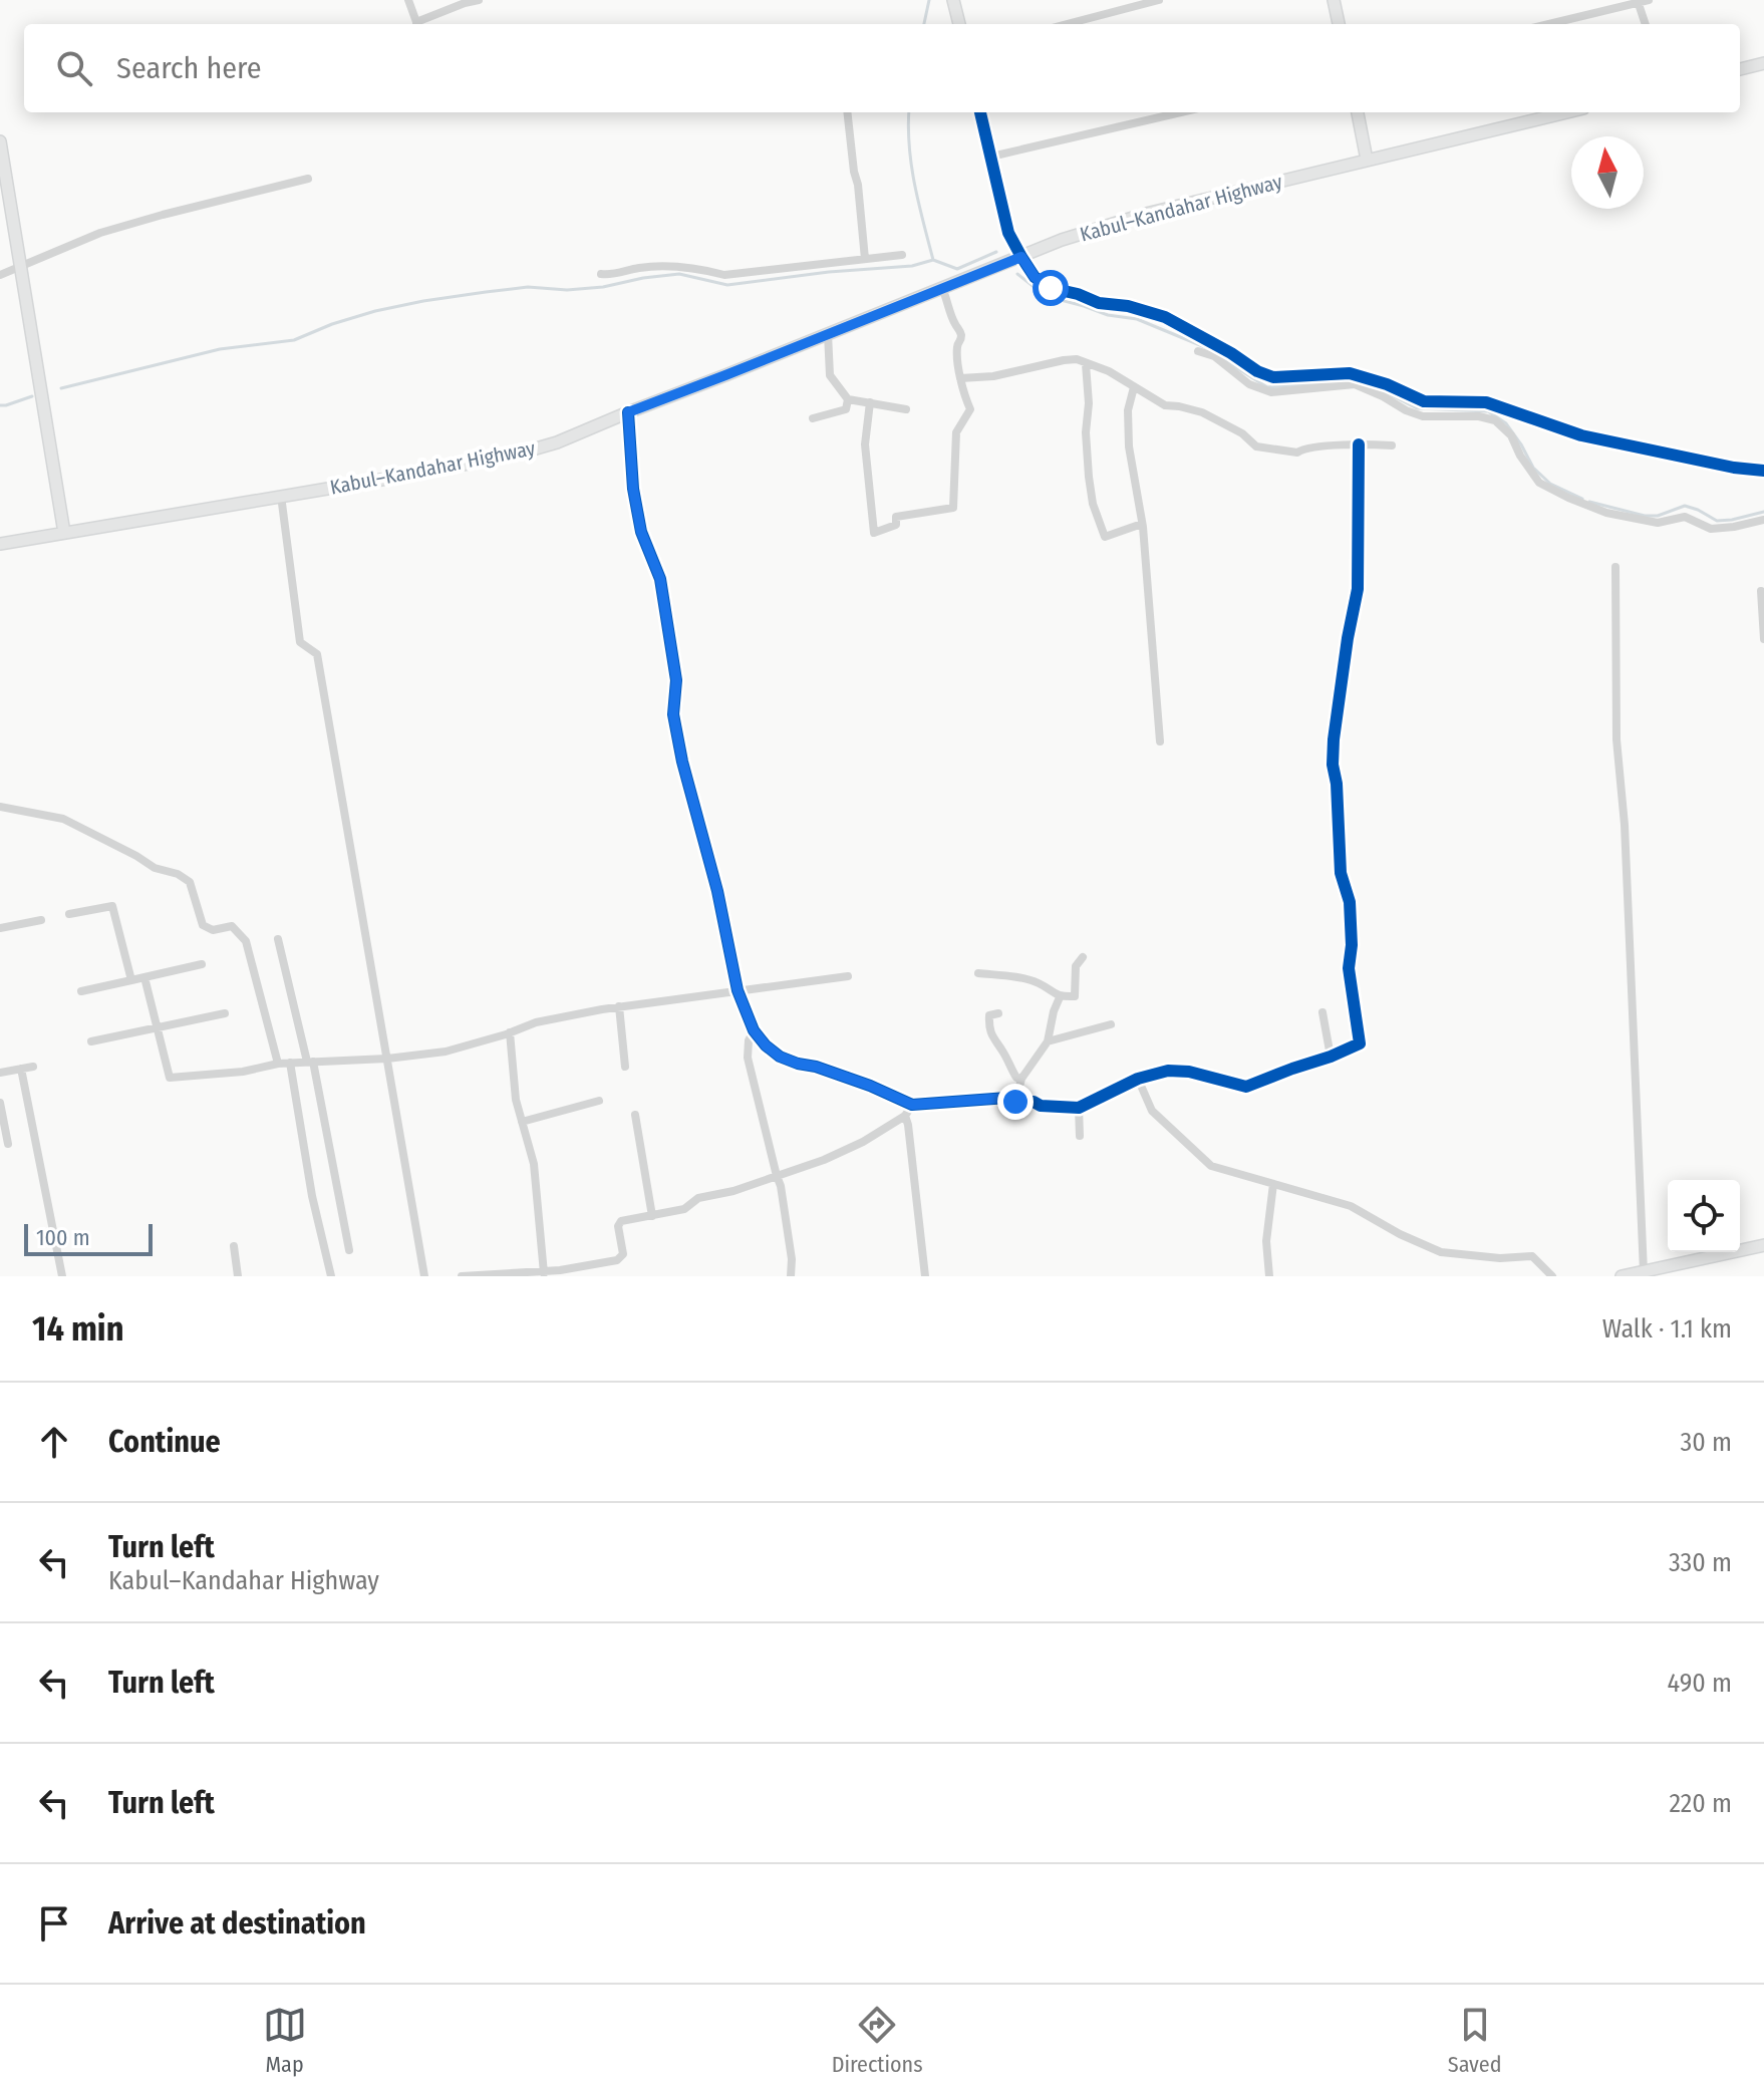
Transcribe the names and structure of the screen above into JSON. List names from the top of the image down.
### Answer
{
  "streets": {
    "main road": ["Kabul–Kandahar Highway"]
  },
  "scale_bar": "100 m",
  "north": "top",
  "page": {
    "search": "Search here",
    "scale": "100 m",
    "heading": ["14 min", "Walk · 1.1 km"],
    "list": [
      ["Continue", "30 m"],
      ["Turn left", "Kabul–Kandahar Highway", "330 m"],
      ["Turn left", "490 m"],
      ["Turn left", "220 m"],
      "Arrive at destination"
    ],
    "nav": ["Map", "Directions", "Saved"]
  }
}
